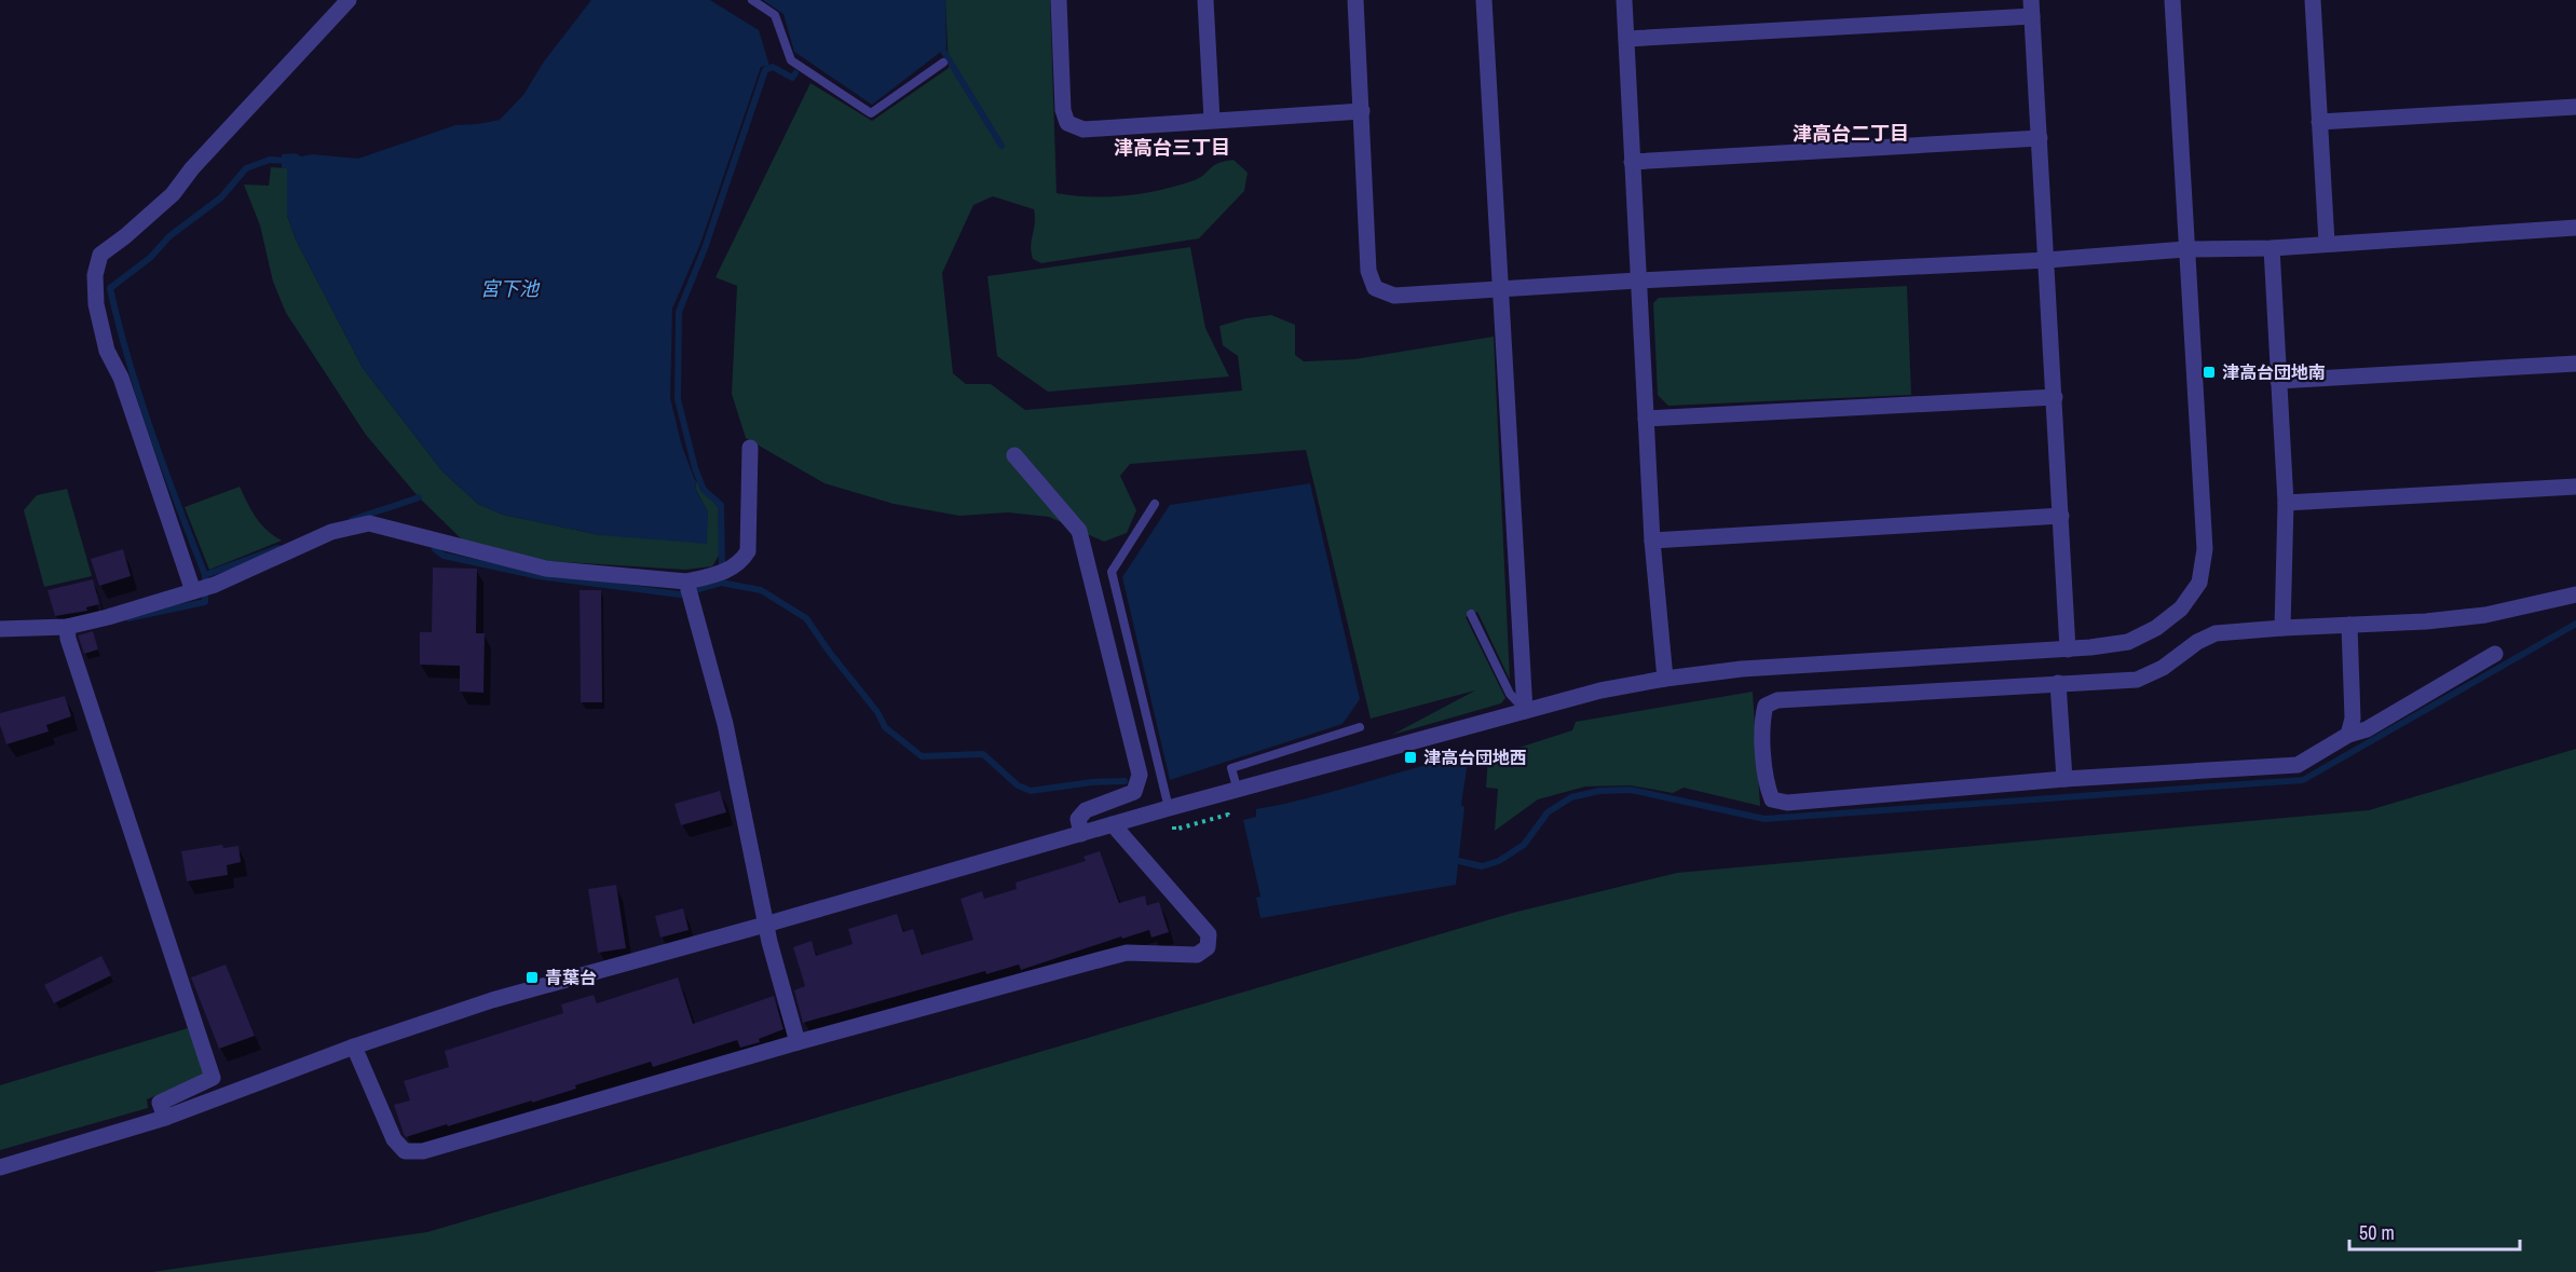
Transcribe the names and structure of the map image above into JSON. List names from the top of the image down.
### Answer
{
  "districts": ["津高台二丁目", "津高台三丁目"],
  "water": ["宮下池"],
  "places": {
    "transit": ["津高台団地南", "津高台団地西", "青葉台"]
  },
  "scale_bar": "50 m"
}
